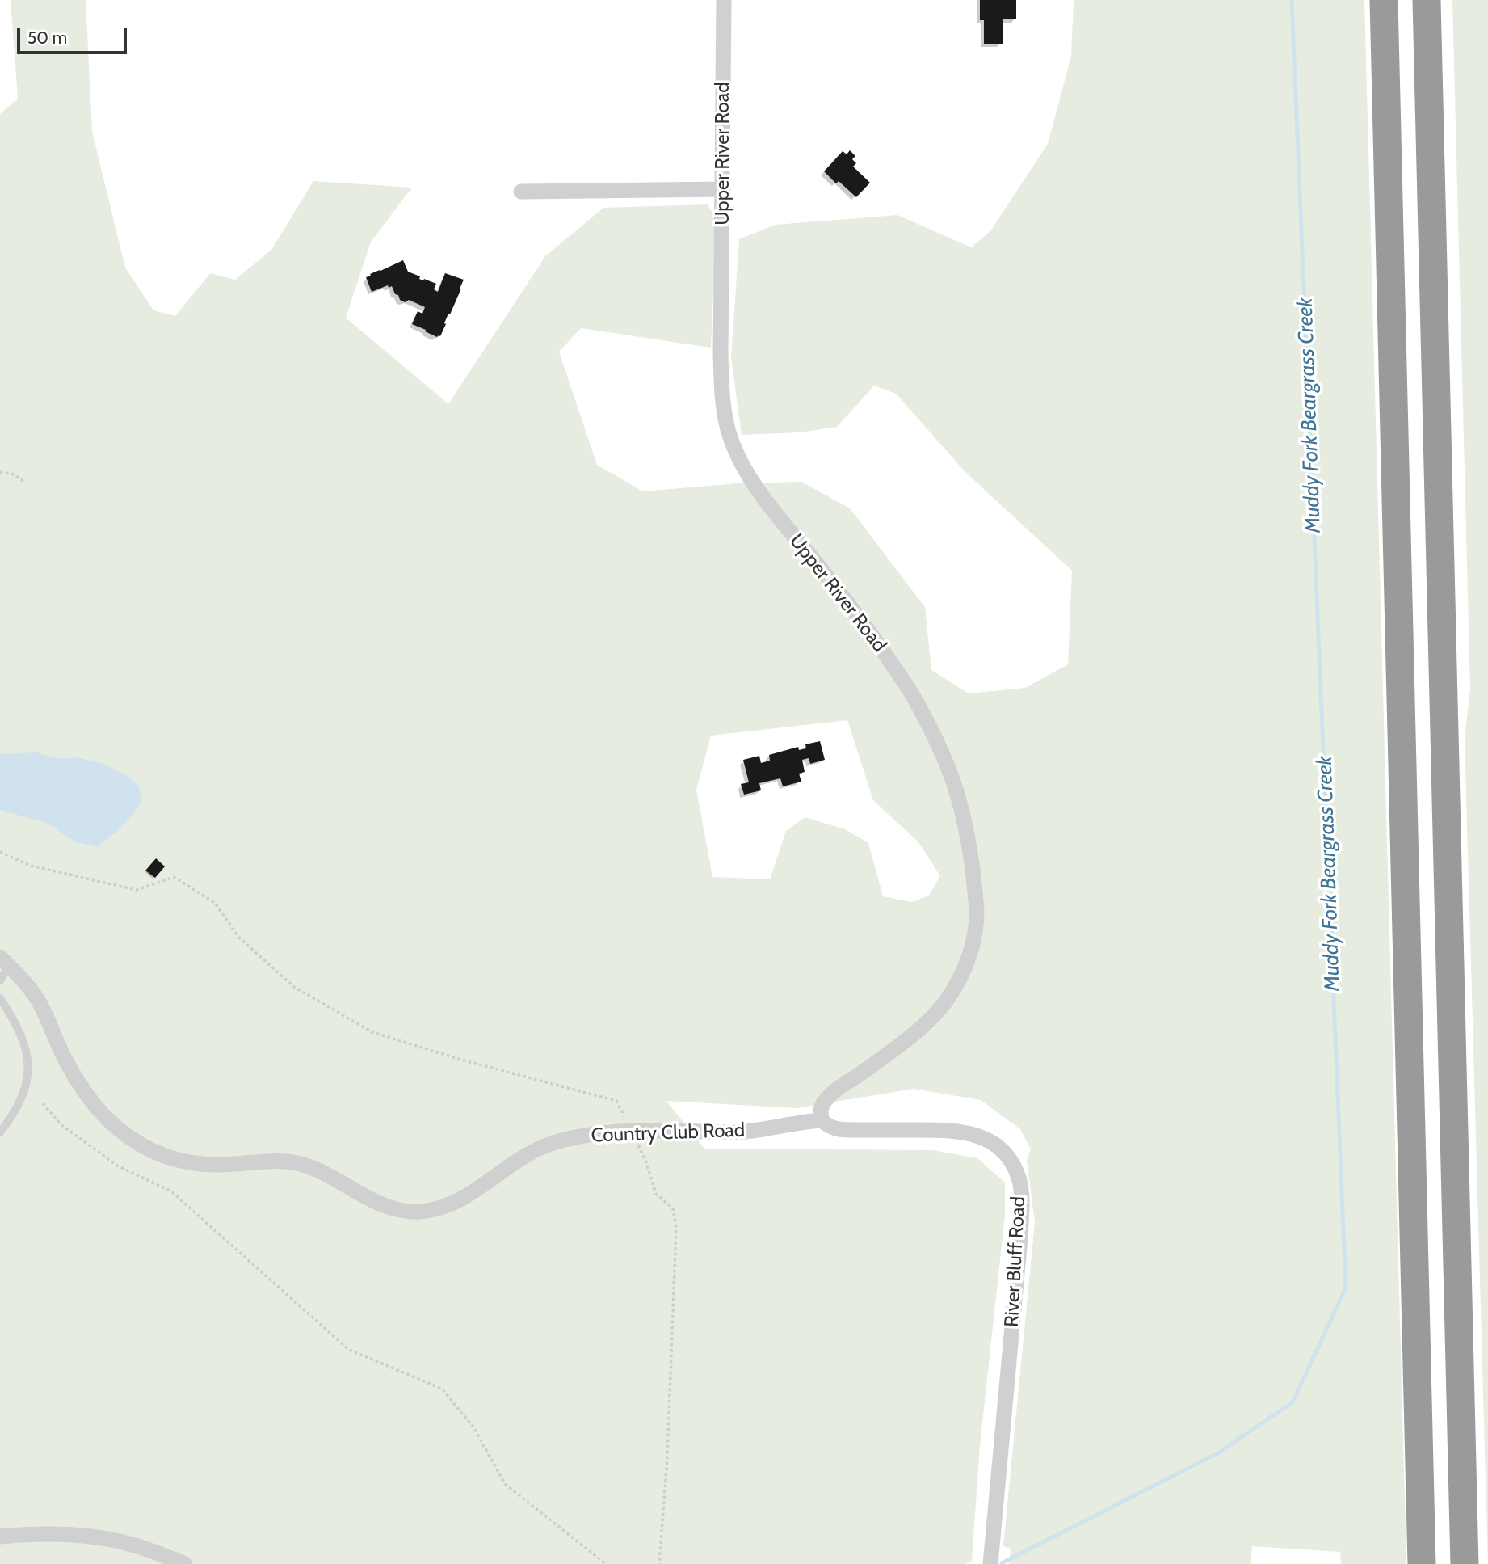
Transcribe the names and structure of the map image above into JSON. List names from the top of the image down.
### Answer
{
  "streets": {
    "street": ["Upper River Road", "Country Club Road", "River Bluff Road"]
  },
  "crossings": [
    ["Upper River Road", "Country Club Road"],
    ["Upper River Road", "River Bluff Road"],
    ["Country Club Road", "River Bluff Road"]
  ],
  "water": ["Muddy Fork Beargrass Creek"],
  "scale_bar": "50 m"
}
